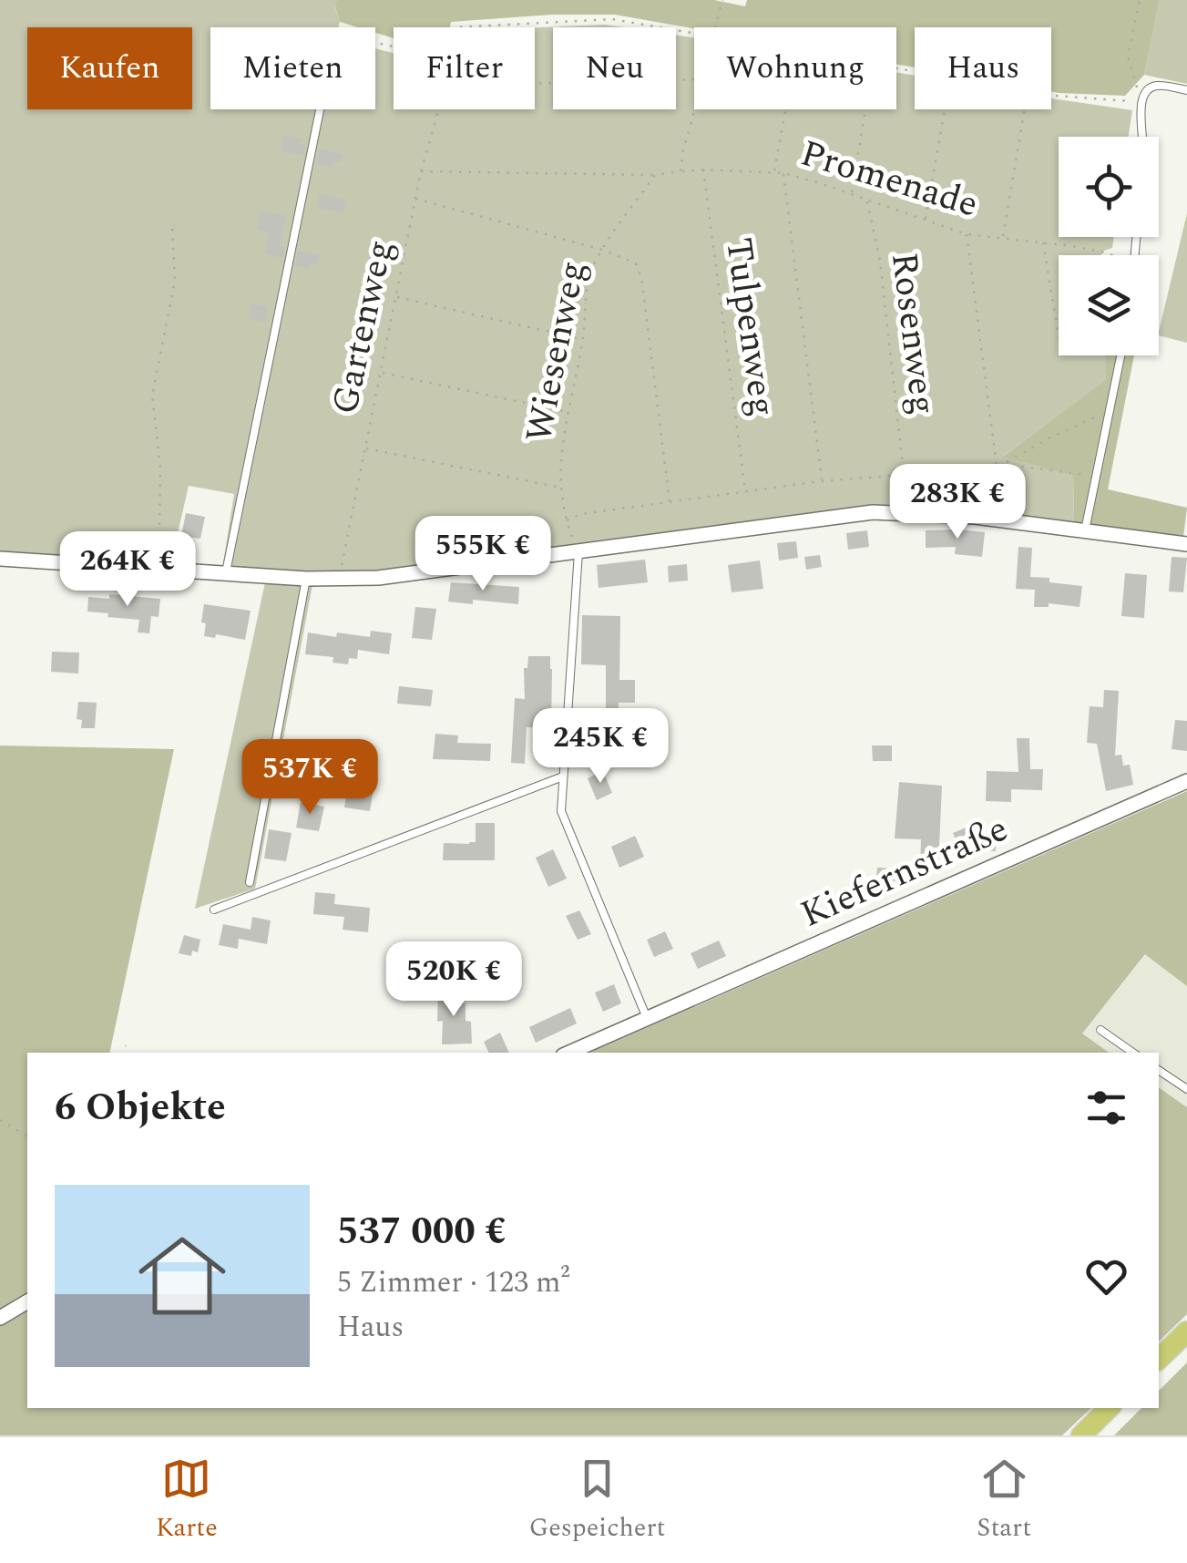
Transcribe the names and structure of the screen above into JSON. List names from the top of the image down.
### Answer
{
  "streets": {
    "street": ["Kiefernstraße"],
    "path": [
      "Promenade",
      "Gartenweg",
      "Tulpenweg",
      "Rosenweg",
      "Wiesenweg"
    ]
  },
  "crossings": [
    ["Promenade", "Tulpenweg"],
    ["Promenade", "Rosenweg"]
  ],
  "page": {
    "chip": [
      "Kaufen",
      "Mieten",
      "Filter",
      "Neu",
      "Wohnung",
      "Haus"
    ],
    "price": [
      "283K €",
      "555K €",
      "264K €",
      "245K €",
      "537K €",
      "520K €"
    ],
    "heading": "6 Objekte",
    "list": [
      {
        "name": "537 000 €",
        "note": "5 Zimmer · 123 m² · Haus"
      }
    ],
    "tabs": ["Karte", "Gespeichert", "Start"]
  }
}
